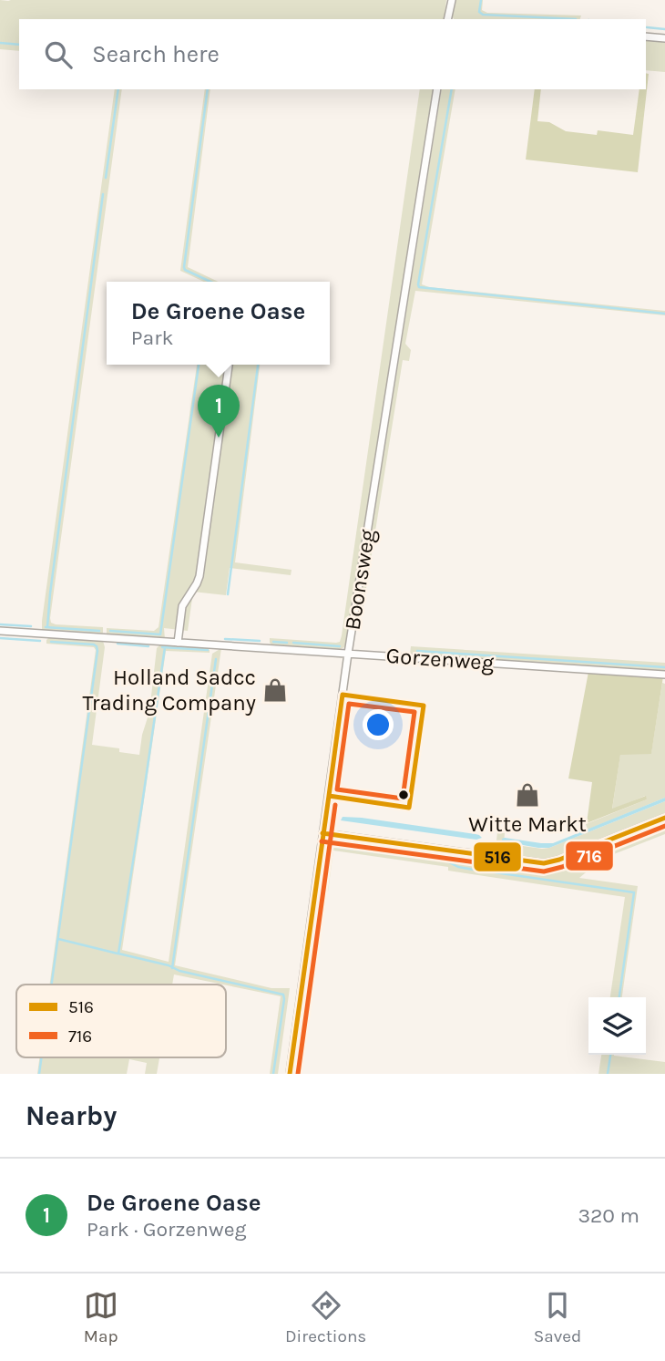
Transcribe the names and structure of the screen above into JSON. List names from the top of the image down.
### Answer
{
  "streets": {
    "street": ["Boonsweg", "Gorzenweg"]
  },
  "crossings": [
    ["Boonsweg", "Gorzenweg"]
  ],
  "places": {
    "shop": ["Holland Sadcc Trading Company", "Witte Markt"]
  },
  "lines": ["transit line 516", "transit line 716"],
  "legend": ["516", "716"],
  "page": {
    "search": "Search here",
    "popup": ["De Groene Oase", "Park"],
    "pins": "1",
    "heading": "Nearby",
    "list": [
      {
        "mark": "1",
        "name": "De Groene Oase",
        "note": "Park · Gorzenweg",
        "value": "320 m"
      }
    ],
    "nav": ["Map", "Directions", "Saved"]
  }
}
